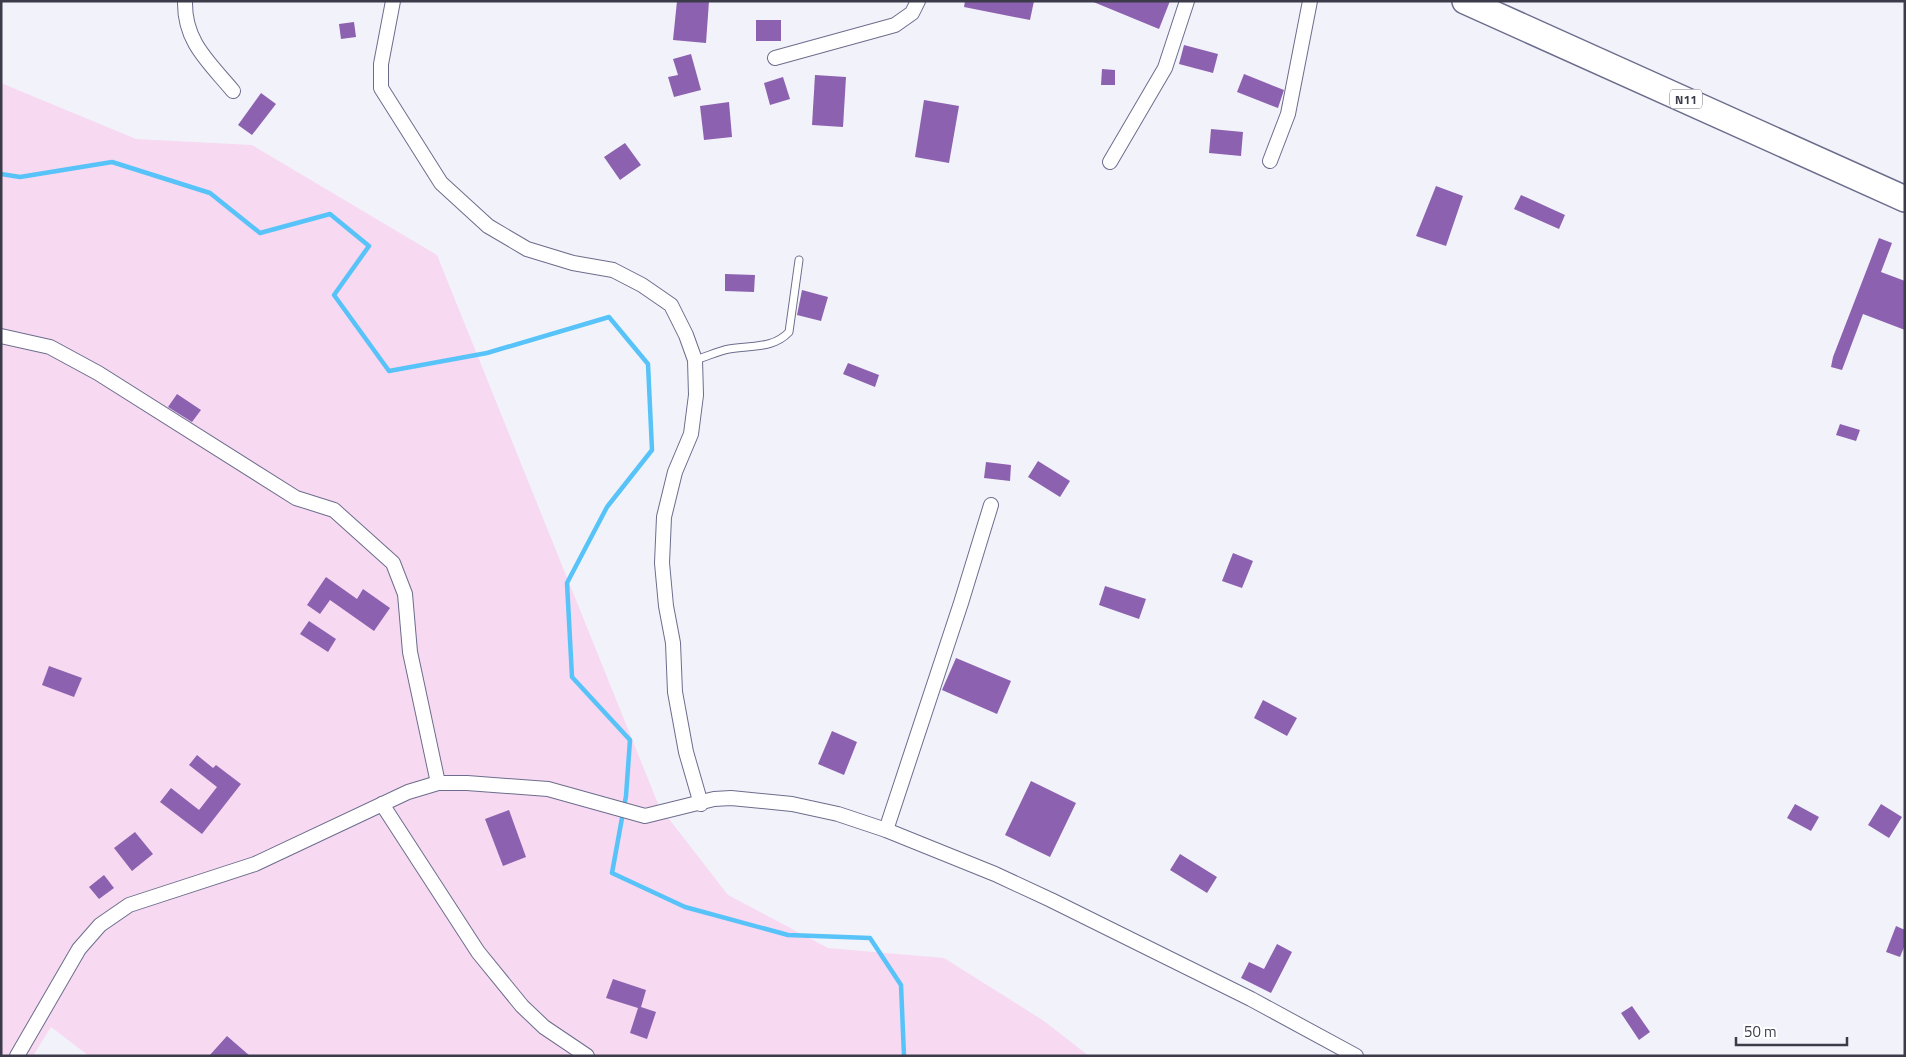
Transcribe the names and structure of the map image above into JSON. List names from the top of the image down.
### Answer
{
  "streets": {
    "highway": ["N11"]
  },
  "scale_bar": "50 m"
}
